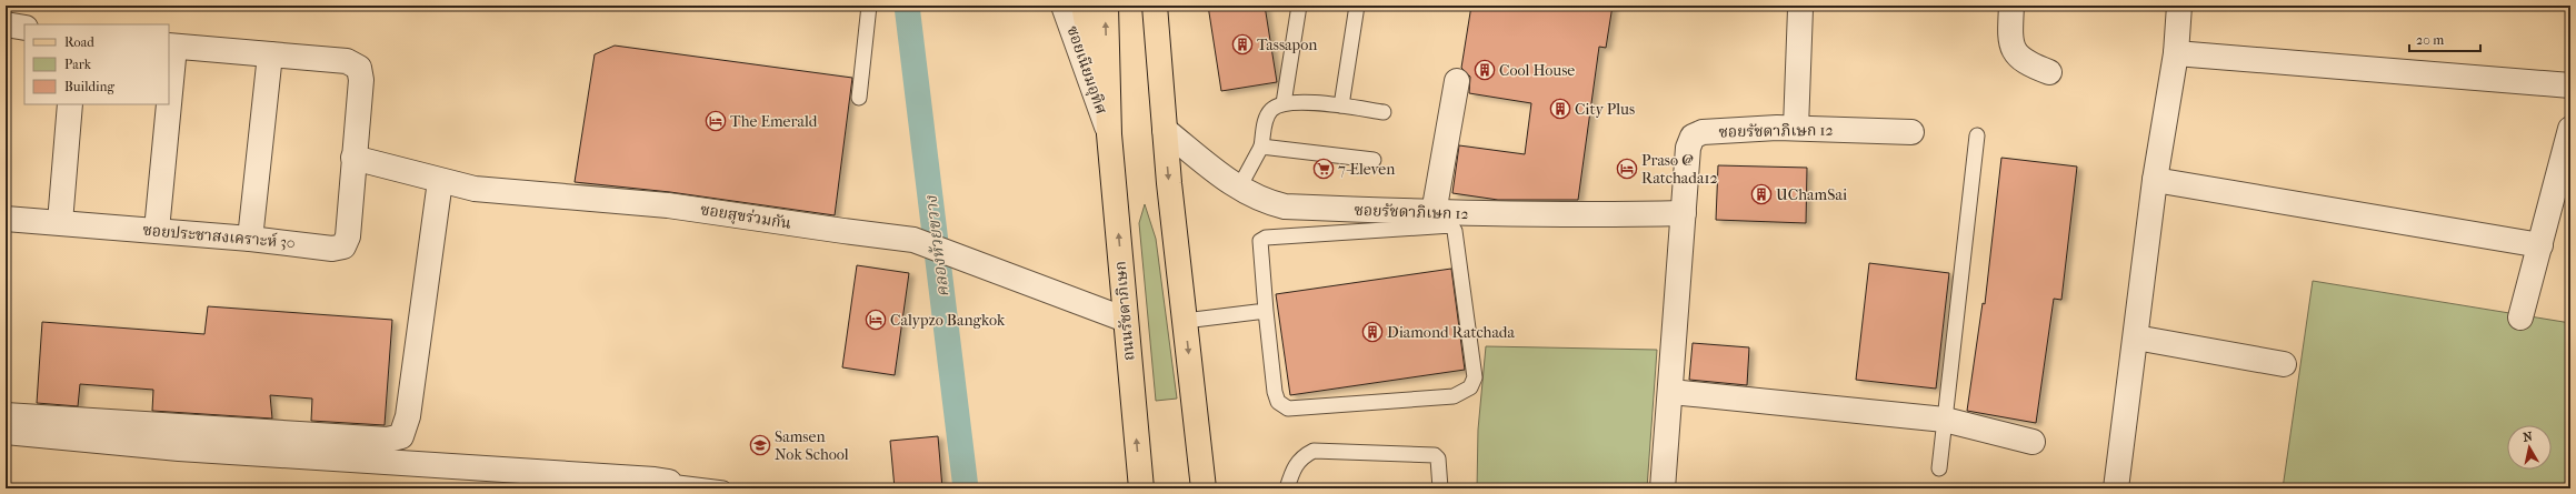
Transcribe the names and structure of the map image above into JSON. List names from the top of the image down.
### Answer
{
  "streets": {
    "main road": ["ถนนรัชดาภิเษก"],
    "street": [
      "ซอยเนียมอุทิศ",
      "ซอยรัชดาภิเษก 12",
      "ซอยสุขร่วมกัน",
      "ซอยประชาสงเคราะห์ 30"
    ]
  },
  "crossings": [
    ["ซอยเนียมอุทิศ", "ถนนรัชดาภิเษก"],
    ["ซอยสุขร่วมกัน", "ซอยประชาสงเคราะห์ 30"],
    ["ซอยสุขร่วมกัน", "ถนนรัชดาภิเษก"]
  ],
  "water": ["คลองห้วยขวาง"],
  "places": {
    "building": [
      "Tassapon",
      "Cool House",
      "City Plus",
      "UChamSai",
      "Diamond Ratchada"
    ],
    "hotel": ["The Emerald", "Praso @ Ratchada12", "Calypzo Bangkok"],
    "supermarket": ["7-Eleven"],
    "school or university": ["Samsen Nok School"]
  },
  "legend": ["Road", "Park", "Building"],
  "scale_bar": "20 m",
  "north": "top"
}
